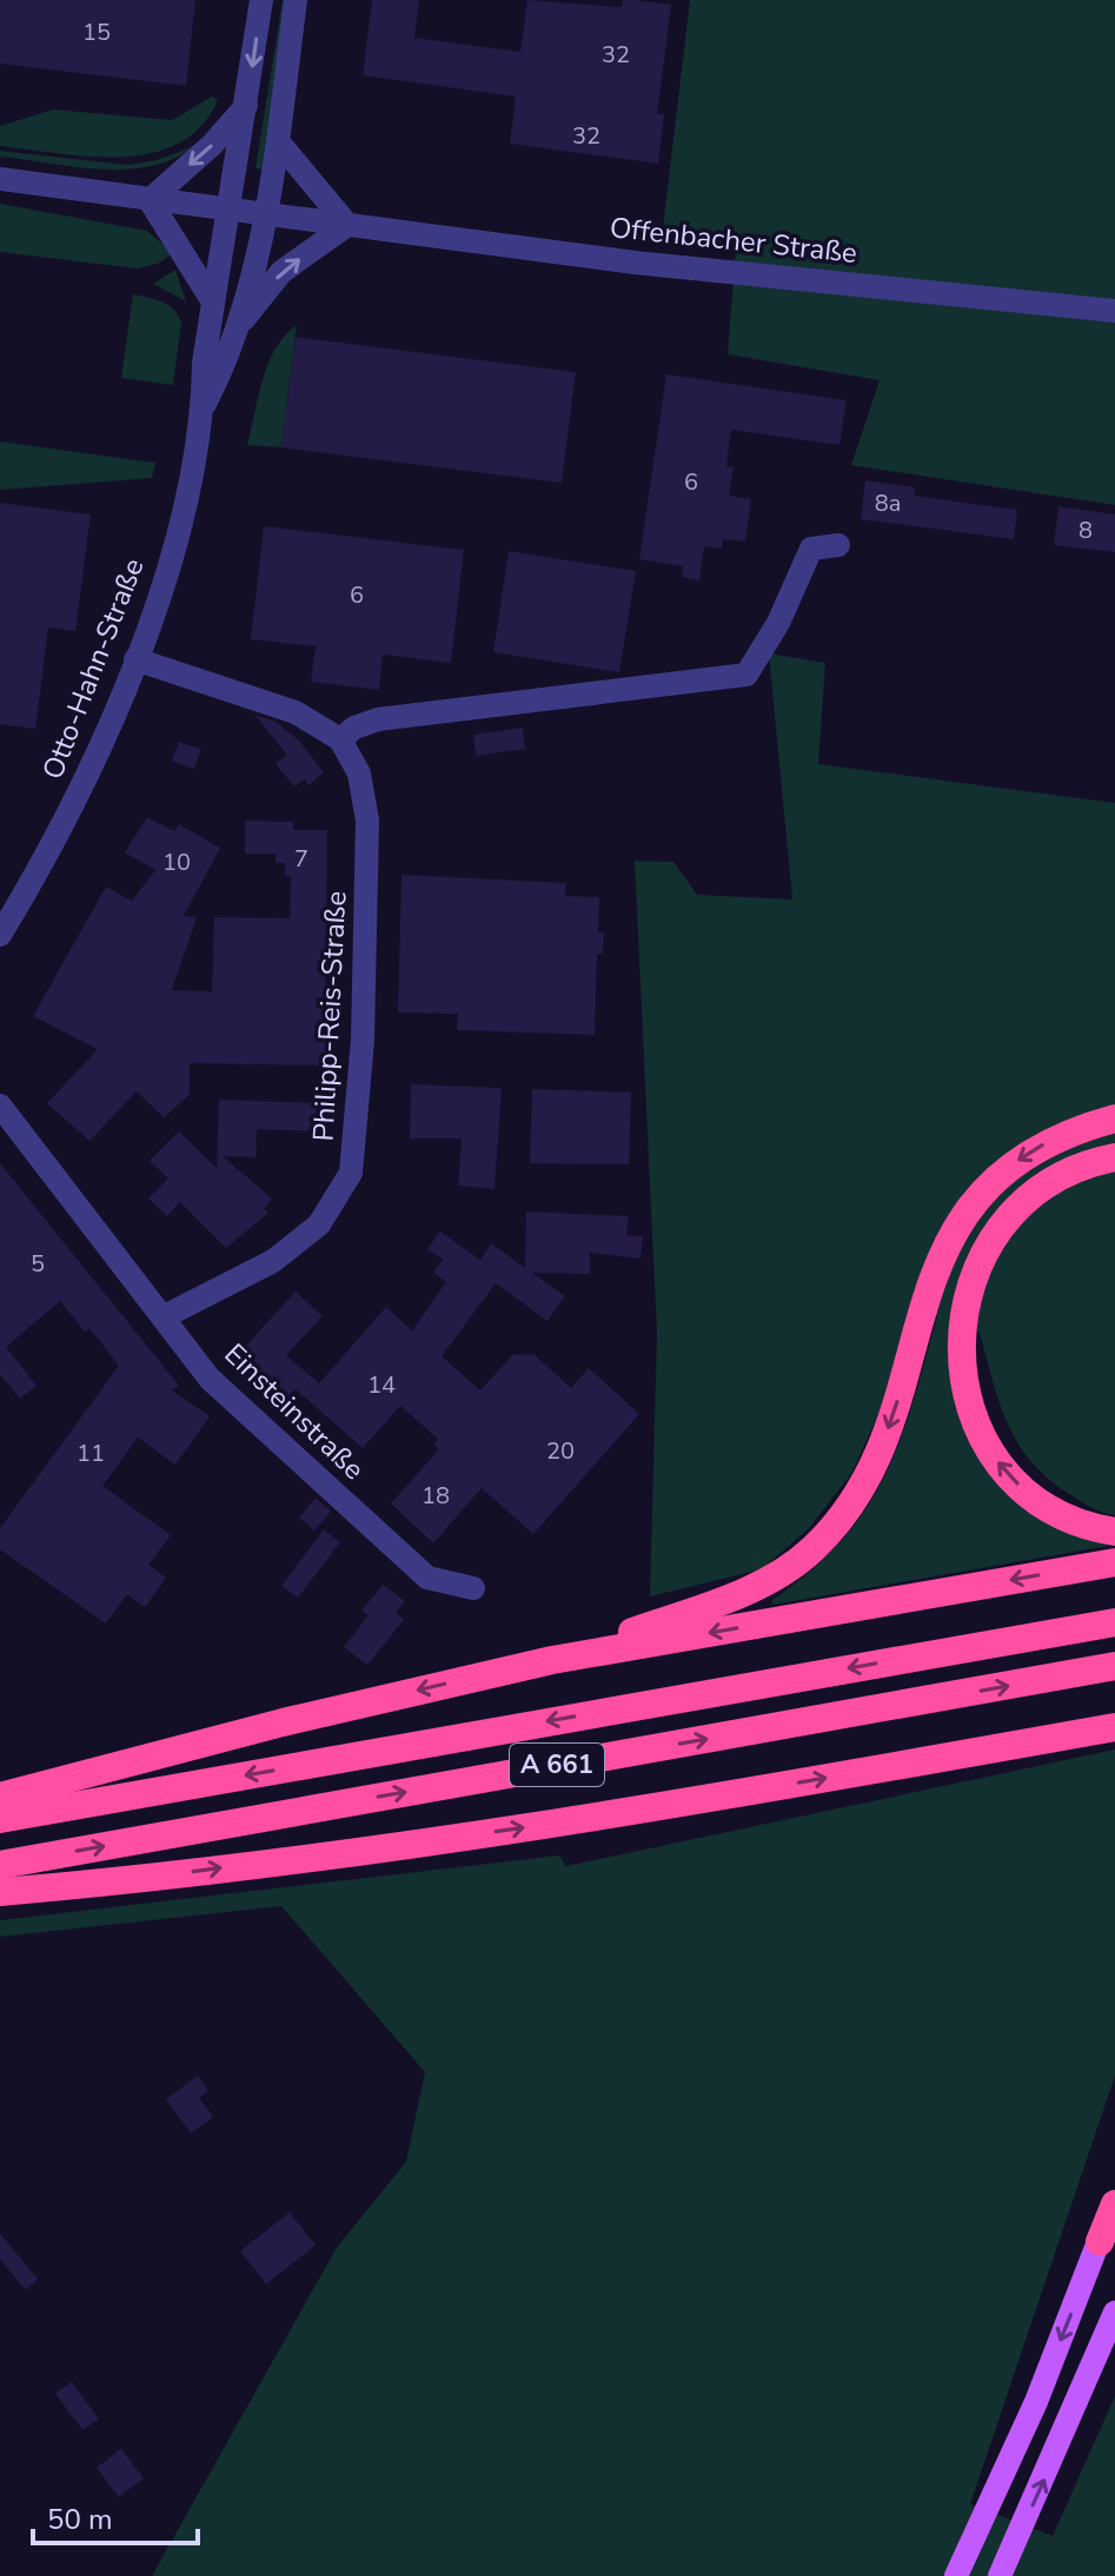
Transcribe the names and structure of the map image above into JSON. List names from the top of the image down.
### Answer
{
  "streets": {
    "highway": ["A 661"],
    "street": [
      "Offenbacher Straße",
      "Otto-Hahn-Straße",
      "Philipp-Reis-Straße",
      "Einsteinstraße"
    ]
  },
  "crossings": [
    ["Offenbacher Straße", "Otto-Hahn-Straße"],
    ["Philipp-Reis-Straße", "Einsteinstraße"]
  ],
  "house_numbers": [
    "15",
    "32",
    "32",
    "6",
    "8a",
    "8",
    "6",
    "7",
    "10",
    "5",
    "14",
    "20",
    "11",
    "18"
  ],
  "scale_bar": "50 m"
}
